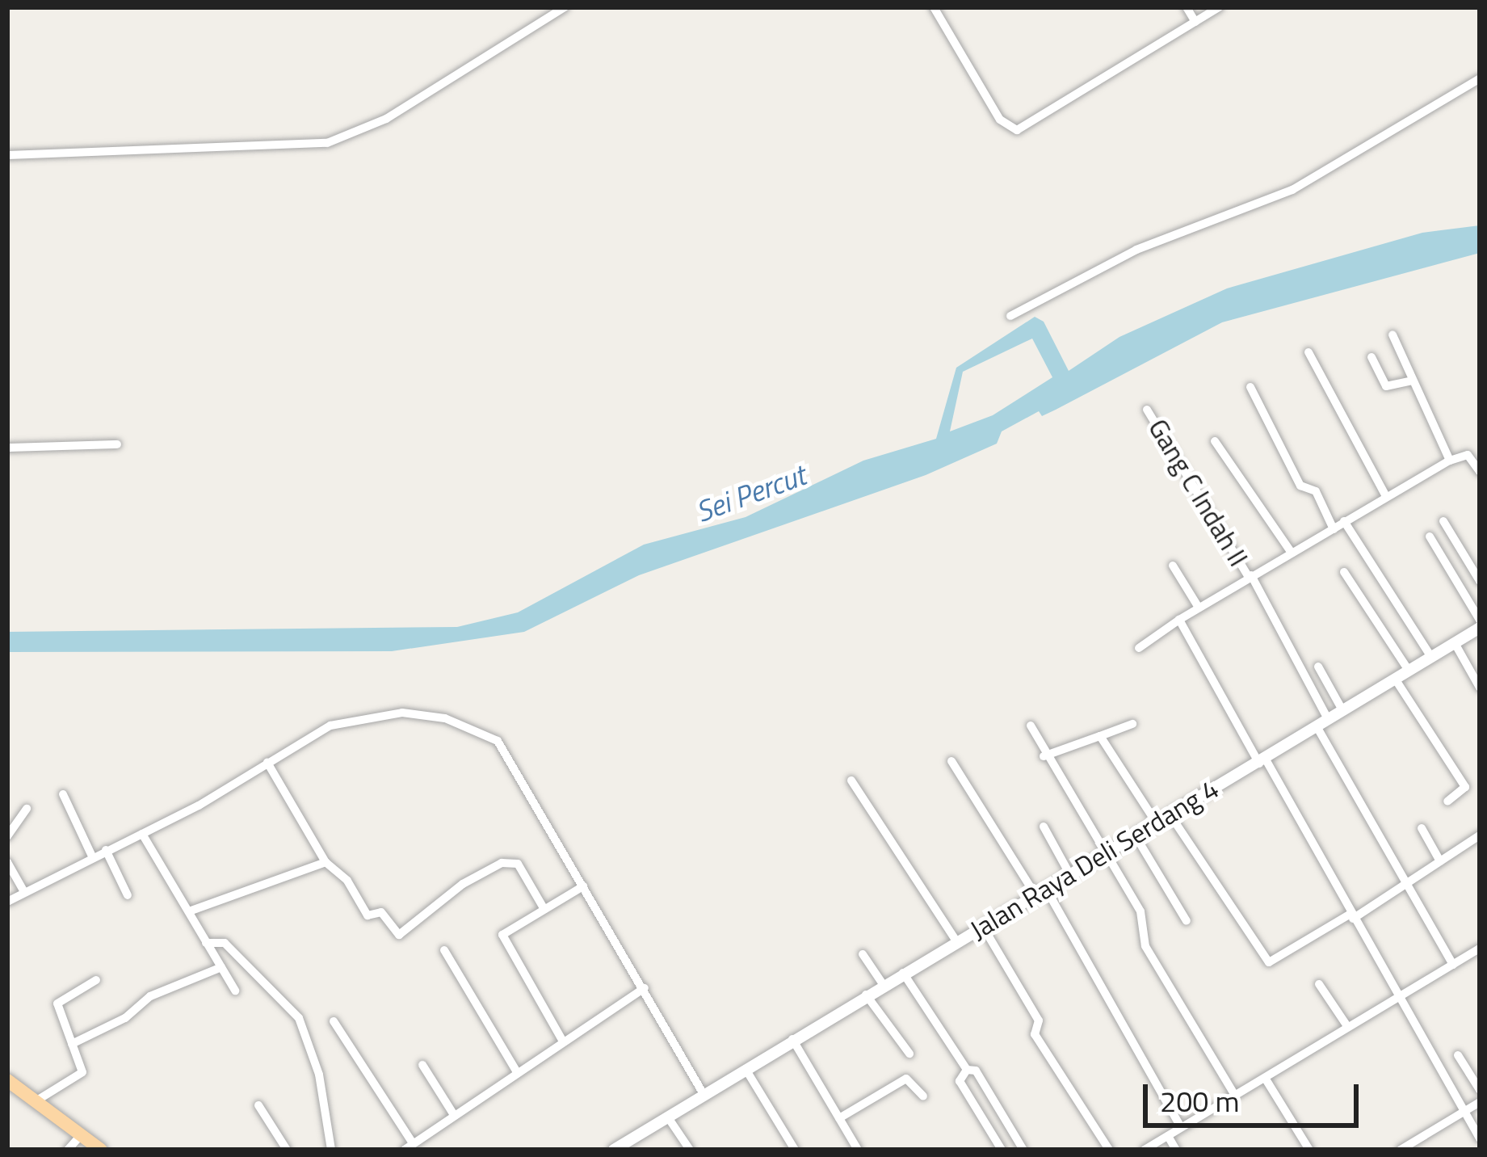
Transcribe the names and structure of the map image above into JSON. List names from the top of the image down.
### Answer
{
  "streets": {
    "street": ["Gang C Indah II", "Jalan Raya Deli Serdang 4"]
  },
  "crossings": [
    ["Gang C Indah II", "Jalan Raya Deli Serdang 4"]
  ],
  "water": ["Sei Percut"],
  "scale_bar": "200 m"
}
